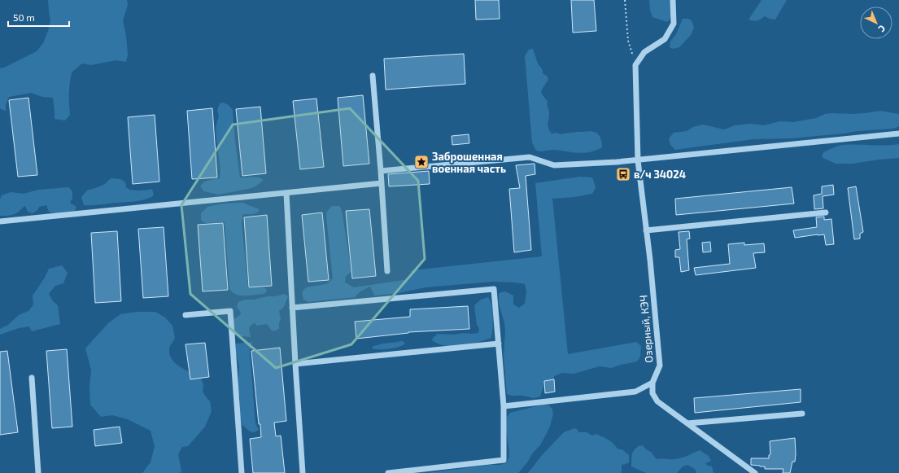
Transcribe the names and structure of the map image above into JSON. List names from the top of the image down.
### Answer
{
  "streets": {
    "street": ["Озерный, КЭЧ"]
  },
  "places": {
    "place": ["Заброшенная военная часть"],
    "bus stop": ["в/ч 34024"]
  },
  "scale_bar": "50 m",
  "north": "bottom right"
}
